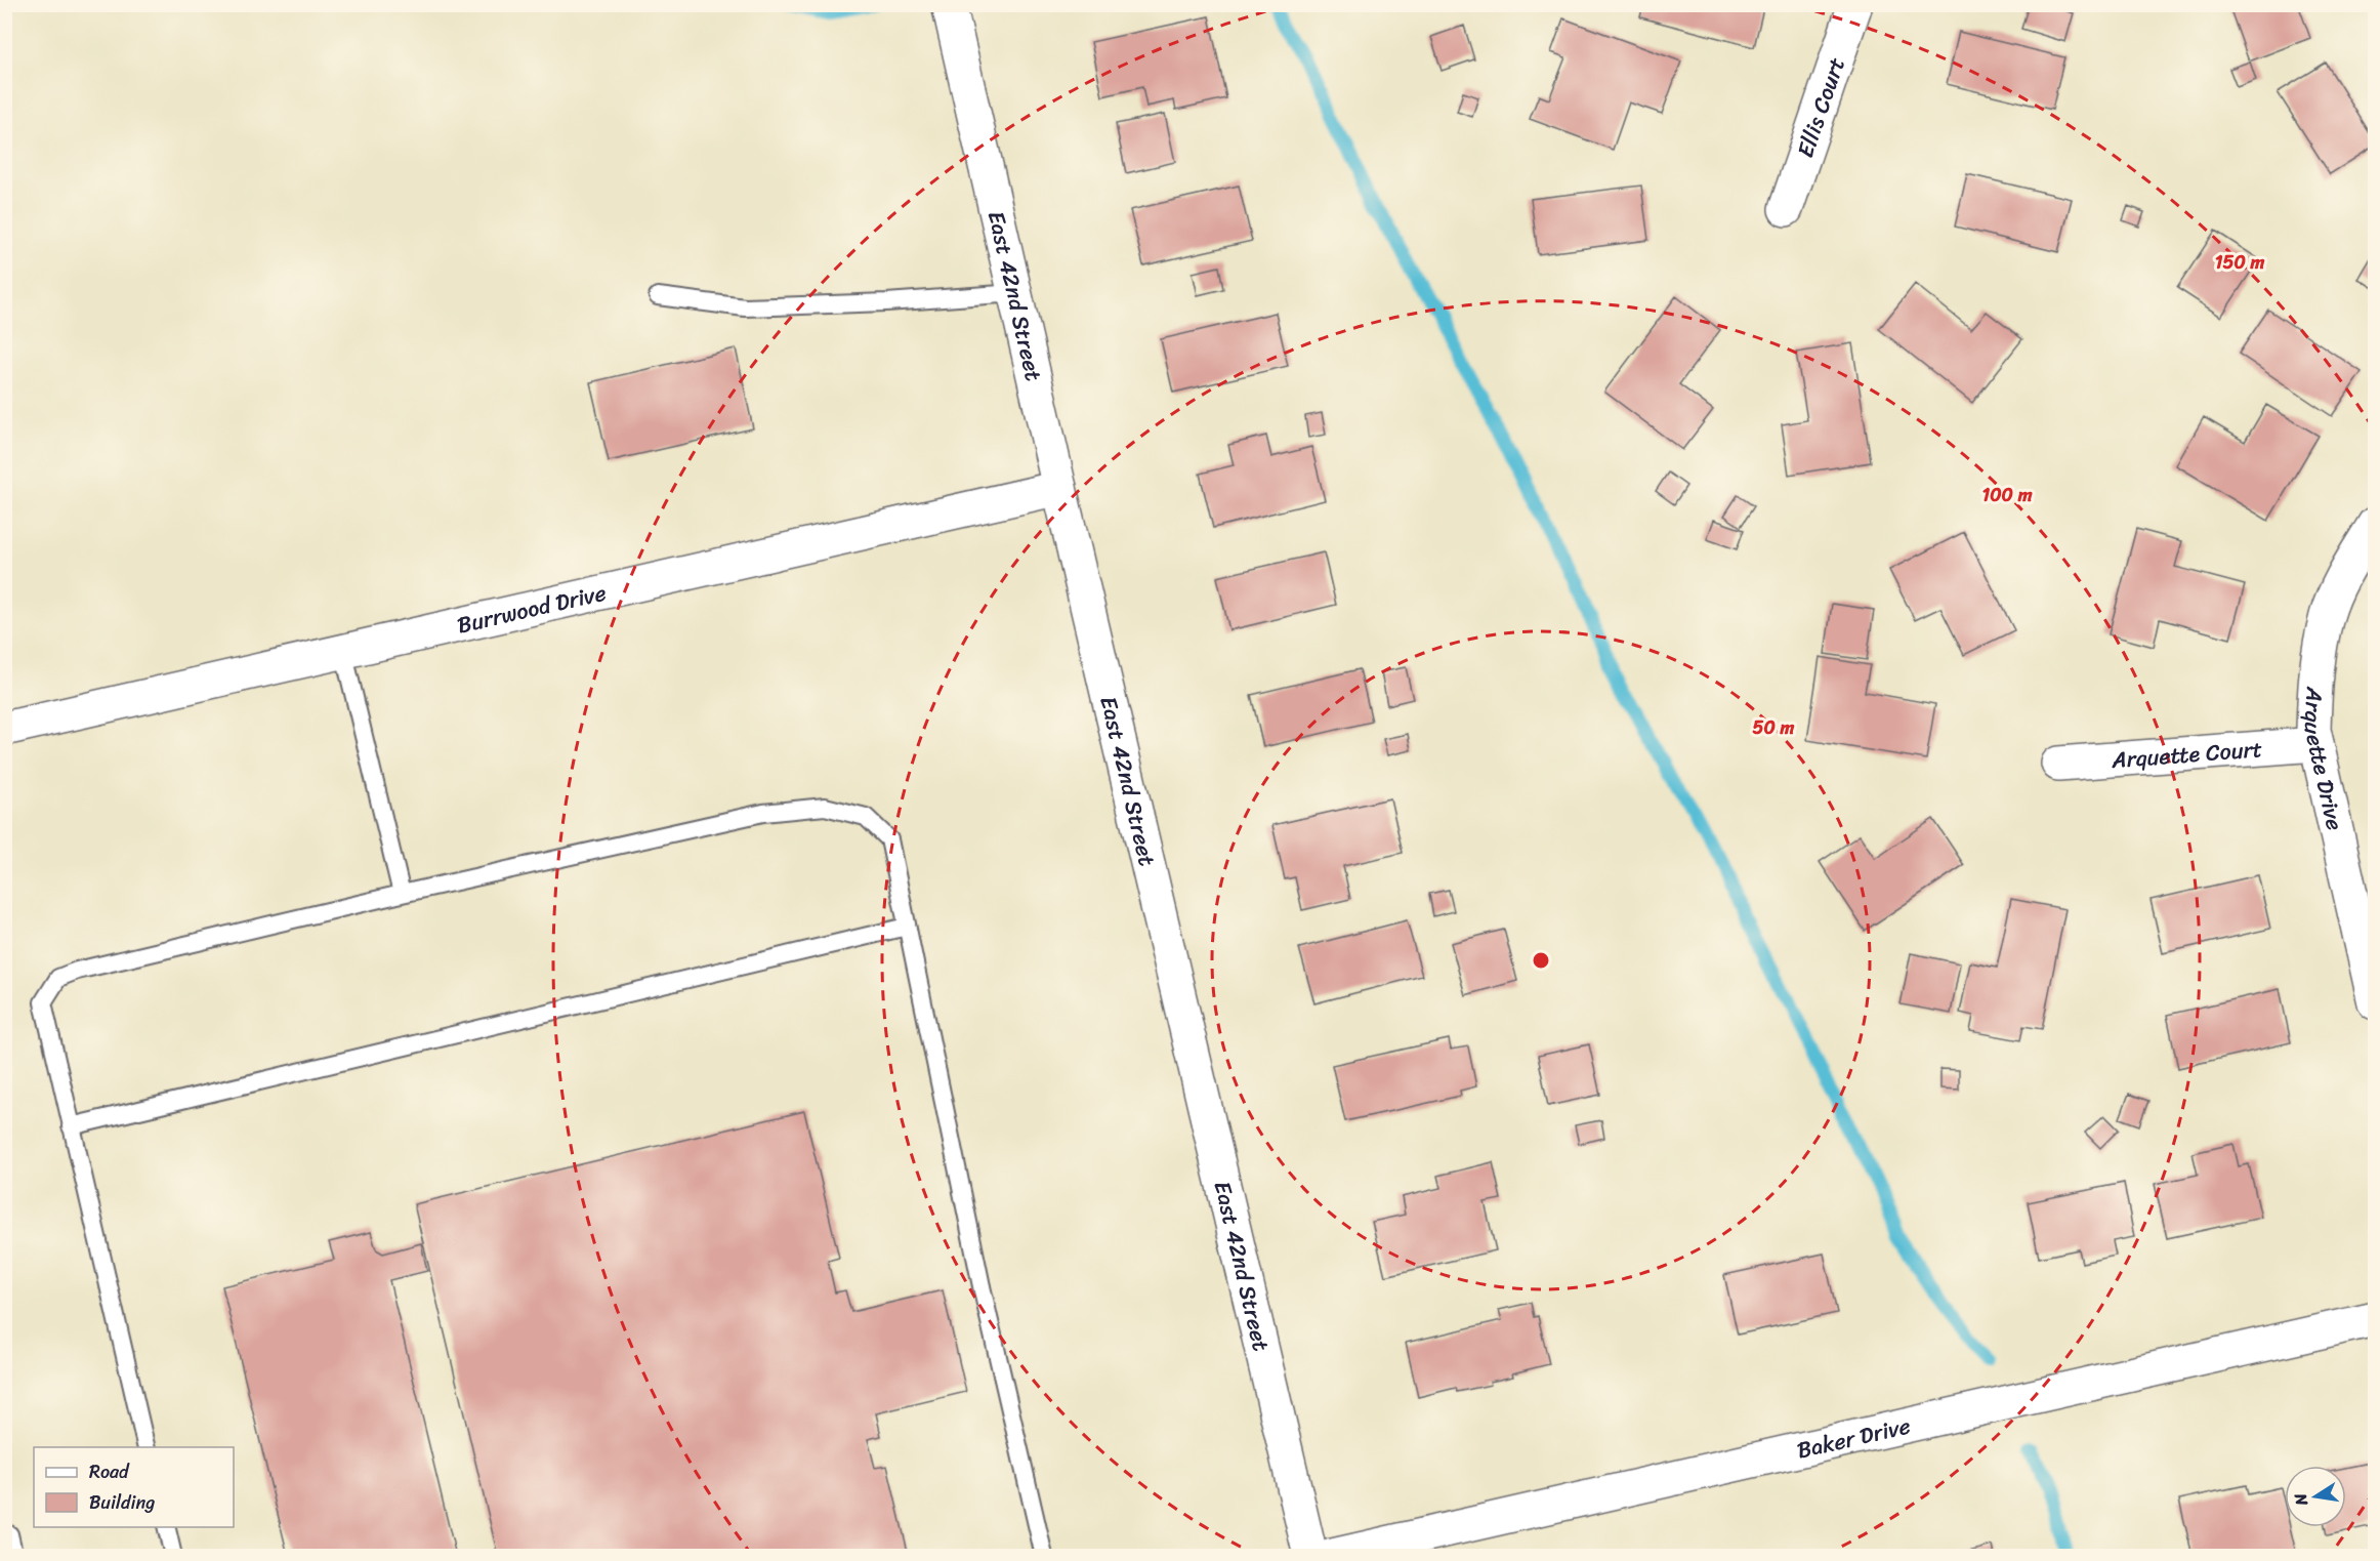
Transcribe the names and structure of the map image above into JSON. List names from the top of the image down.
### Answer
{
  "streets": {
    "street": [
      "Ellis Court",
      "East 42nd Street",
      "Burrwood Drive",
      "Arquette Court",
      "Arquette Drive",
      "Baker Drive"
    ]
  },
  "crossings": [
    ["East 42nd Street", "Burrwood Drive"],
    ["Arquette Court", "Arquette Drive"]
  ],
  "legend": ["Road", "Building"],
  "north": "left",
  "rings": ["150 m", "100 m", "50 m"]
}
